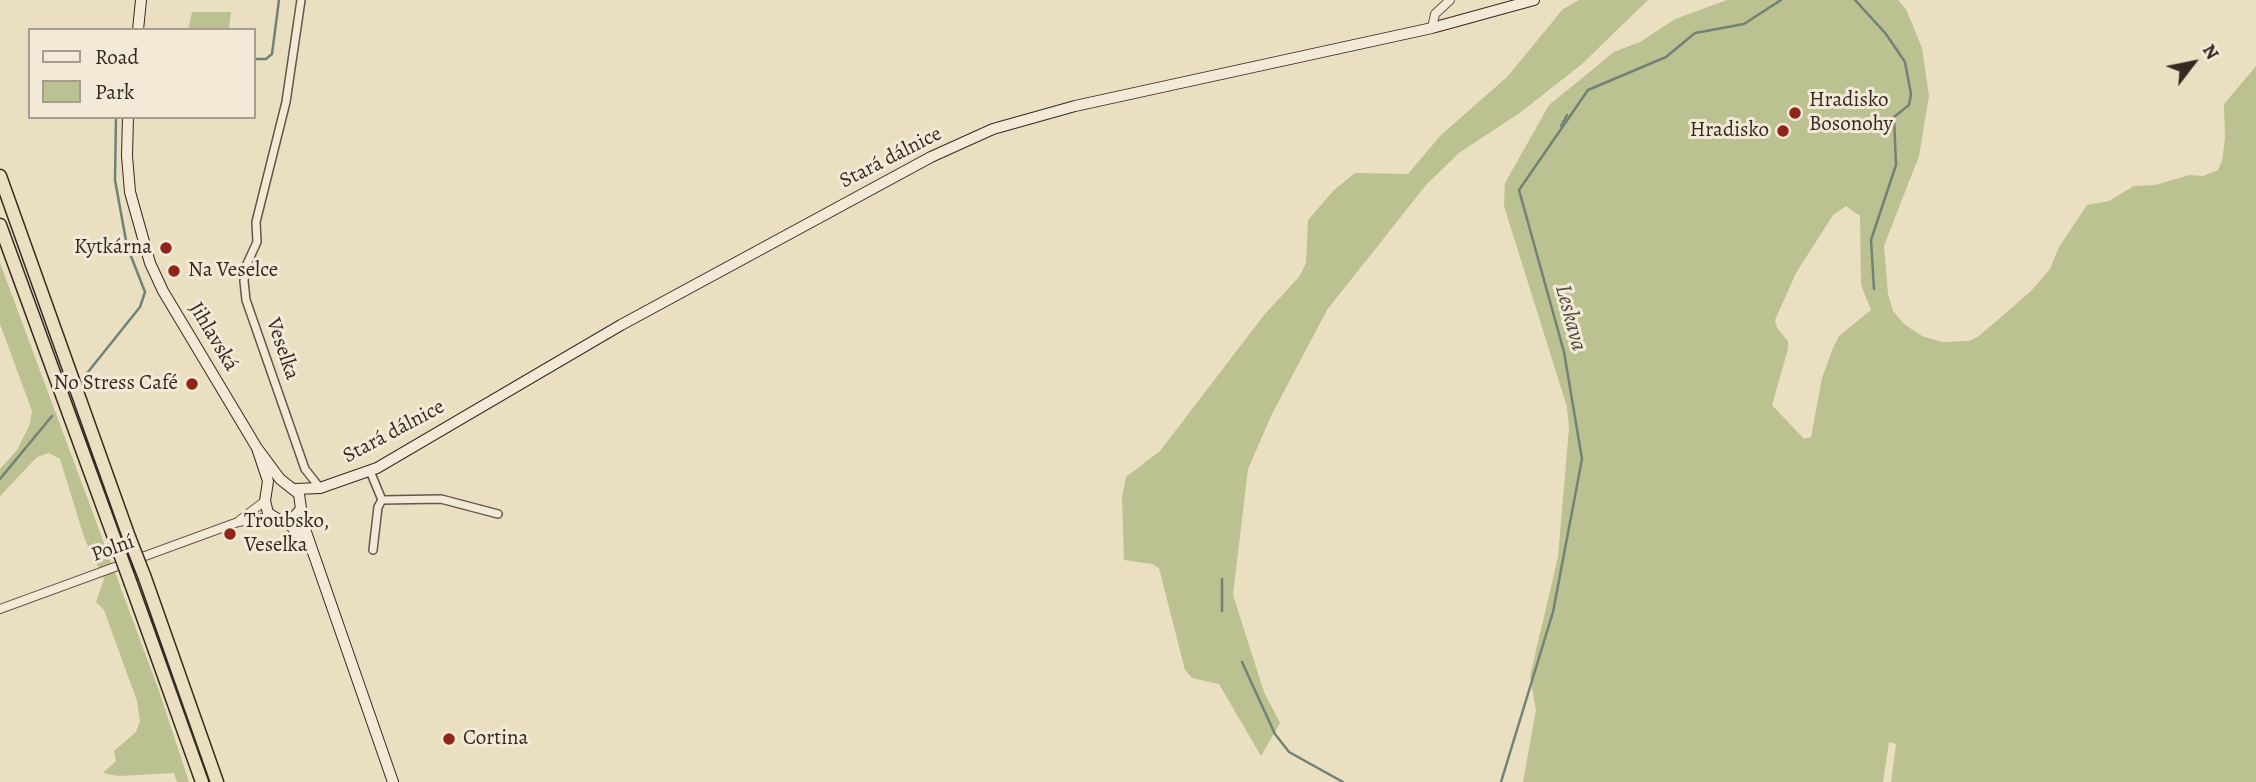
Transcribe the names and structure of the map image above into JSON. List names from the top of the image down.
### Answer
{
  "streets": {
    "main road": ["Stará dálnice", "Jihlavská"],
    "street": ["Veselka", "Polní"]
  },
  "crossings": [
    ["Stará dálnice", "Jihlavská"],
    ["Stará dálnice", "Veselka"],
    ["Stará dálnice", "Polní"],
    ["Jihlavská", "Polní"]
  ],
  "water": ["Leskava"],
  "places": [
    "Hradisko Bosonohy",
    "Hradisko",
    "Kytkárna",
    "Na Veselce",
    "No Stress Café",
    "Troubsko, Veselka",
    "Cortina"
  ],
  "legend": ["Road", "Park"],
  "north": "top right"
}
